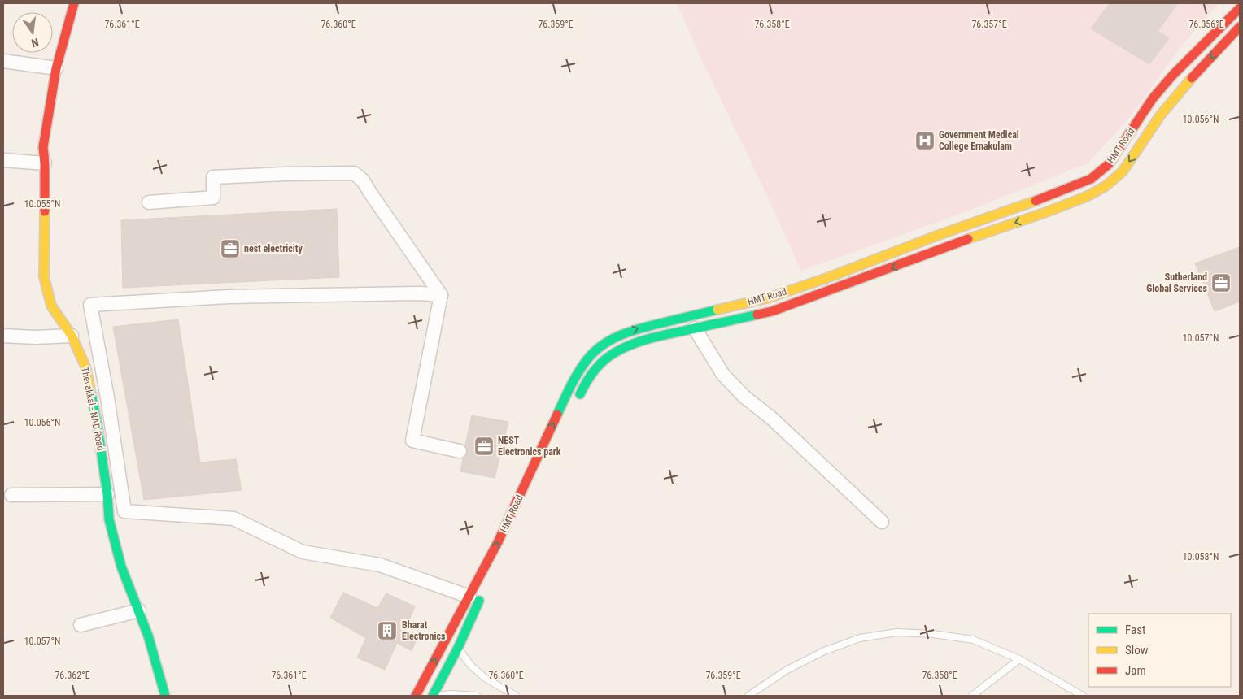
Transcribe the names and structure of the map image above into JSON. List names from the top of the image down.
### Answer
{
  "streets": {
    "main road": ["HMT Road", "Thevakkal - NAD Road"]
  },
  "places": {
    "hospital": ["Government Medical College Ernakulam"],
    "office": ["nest electricity", "Sutherland Global Services", "NEST Electronics park"],
    "building": ["Bharat Electronics"]
  },
  "legend": ["Fast", "Slow", "Jam"],
  "north": "bottom",
  "coordinates": [
    "76.360°E",
    "76.361°E",
    "76.359°E",
    "76.358°E",
    "76.357°E",
    "76.356°E",
    "10.056°N",
    "10.055°N",
    "10.057°N",
    "10.058°N",
    "76.362°E"
  ]
}
